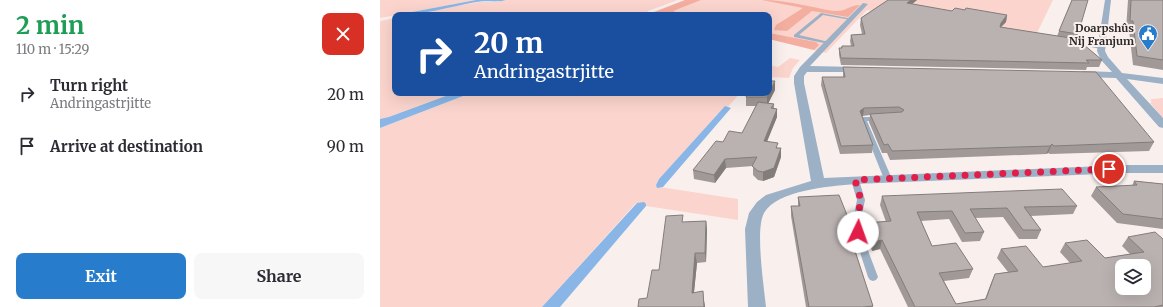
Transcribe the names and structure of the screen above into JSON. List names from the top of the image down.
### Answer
{
  "places": {
    "public building": ["Doarpshûs Nij Franjum"]
  },
  "page": {
    "heading": ["2 min", "110 m · 15:29"],
    "turn": ["20 m", "Andringastrjitte"],
    "list": [
      {
        "name": "Turn right",
        "note": "Andringastrjitte",
        "value": "20 m"
      },
      {
        "name": "Arrive at destination",
        "value": "90 m"
      }
    ],
    "buttons": ["Exit", "Share"]
  }
}
